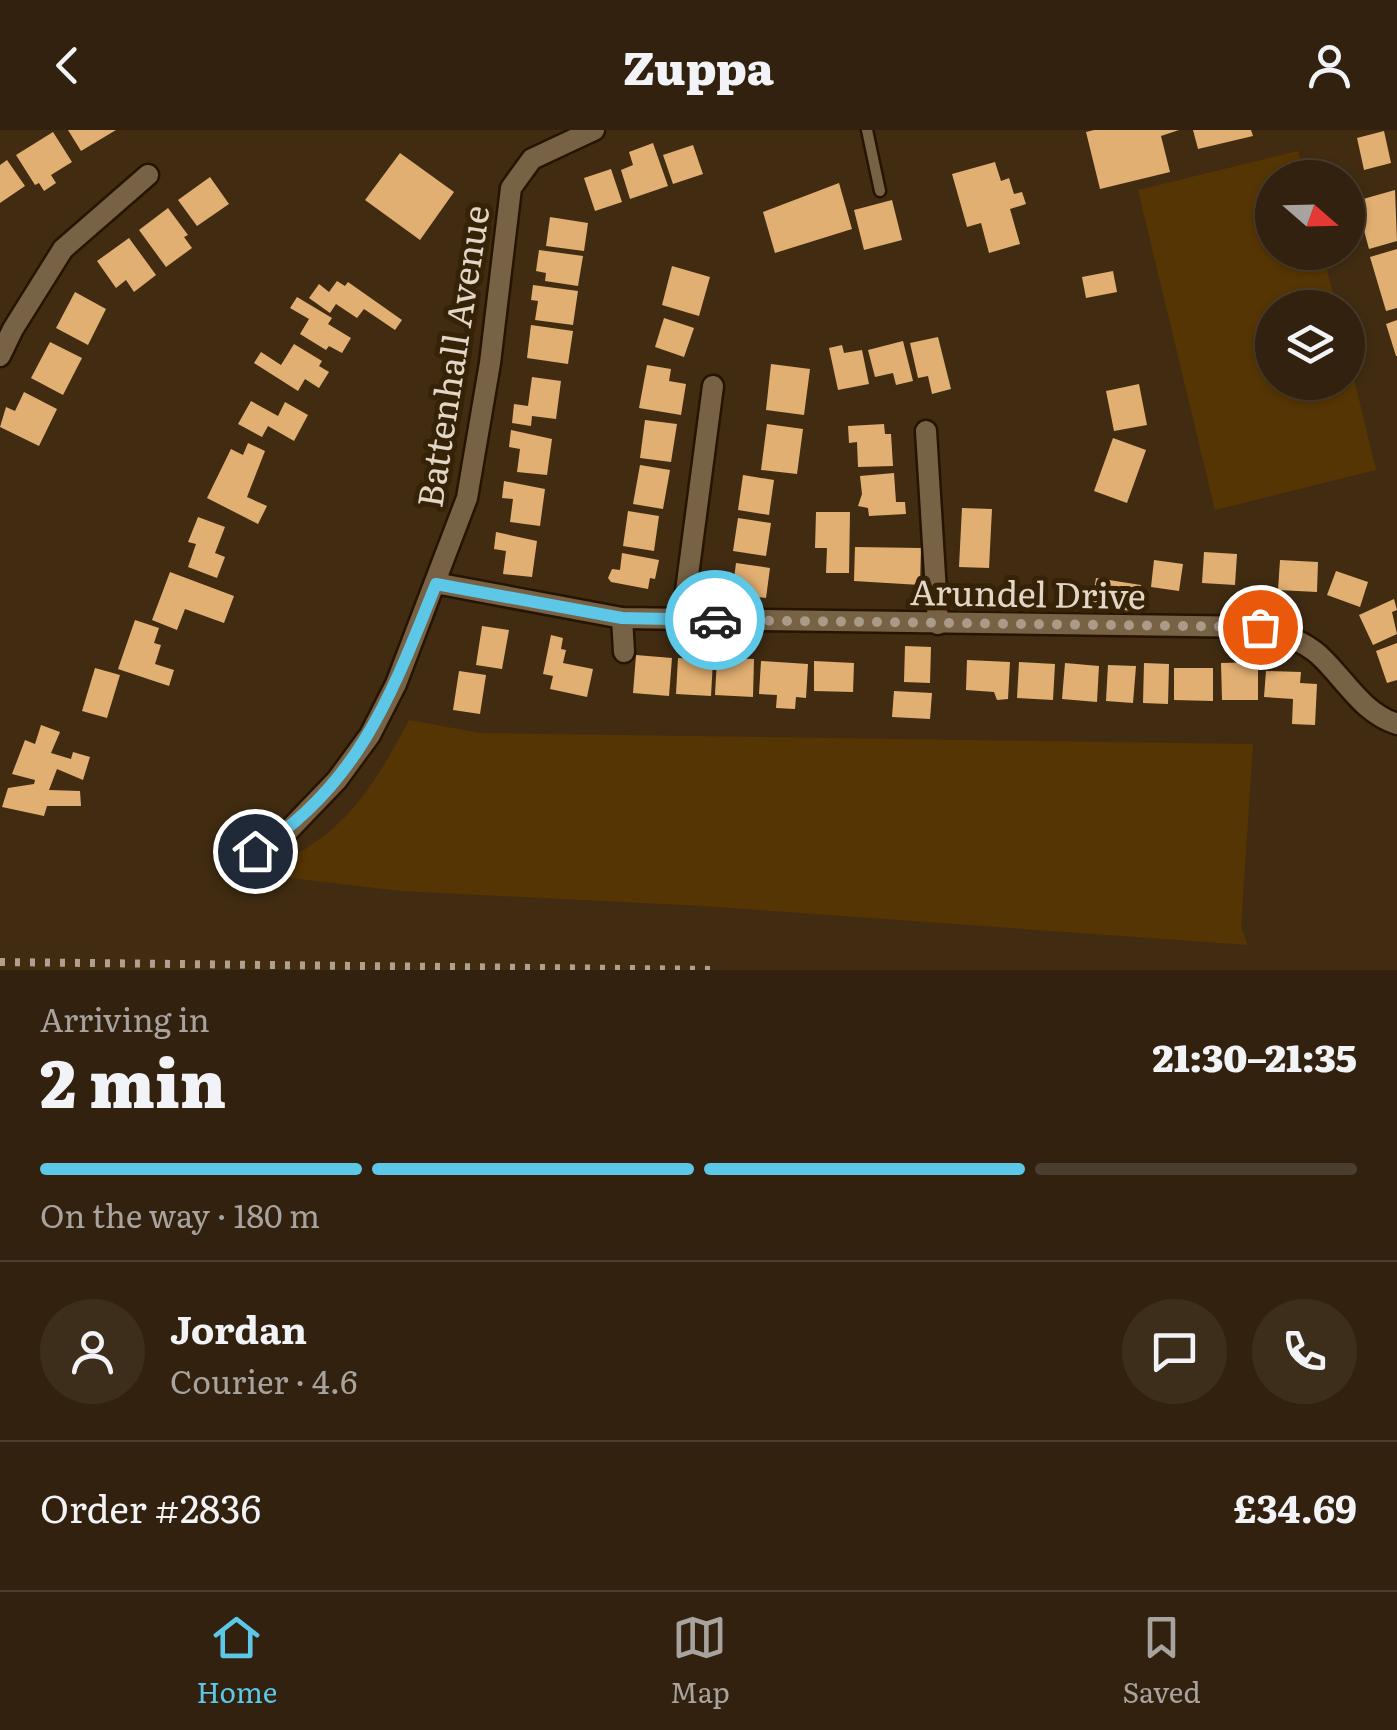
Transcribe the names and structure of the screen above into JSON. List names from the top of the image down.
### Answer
{
  "streets": {
    "street": ["Battenhall Avenue", "Arundel Drive"]
  },
  "crossings": [
    ["Battenhall Avenue", "Arundel Drive"]
  ],
  "north": "right",
  "page": {
    "header": "Zuppa",
    "heading": ["2 min", "Arriving in", "21:30–21:35"],
    "panel": [
      "Jordan",
      "Courier · 4.6",
      "Order #2836",
      "£34.69"
    ],
    "bar": "On the way · 180 m",
    "tabs": ["Home", "Map", "Saved"]
  }
}
